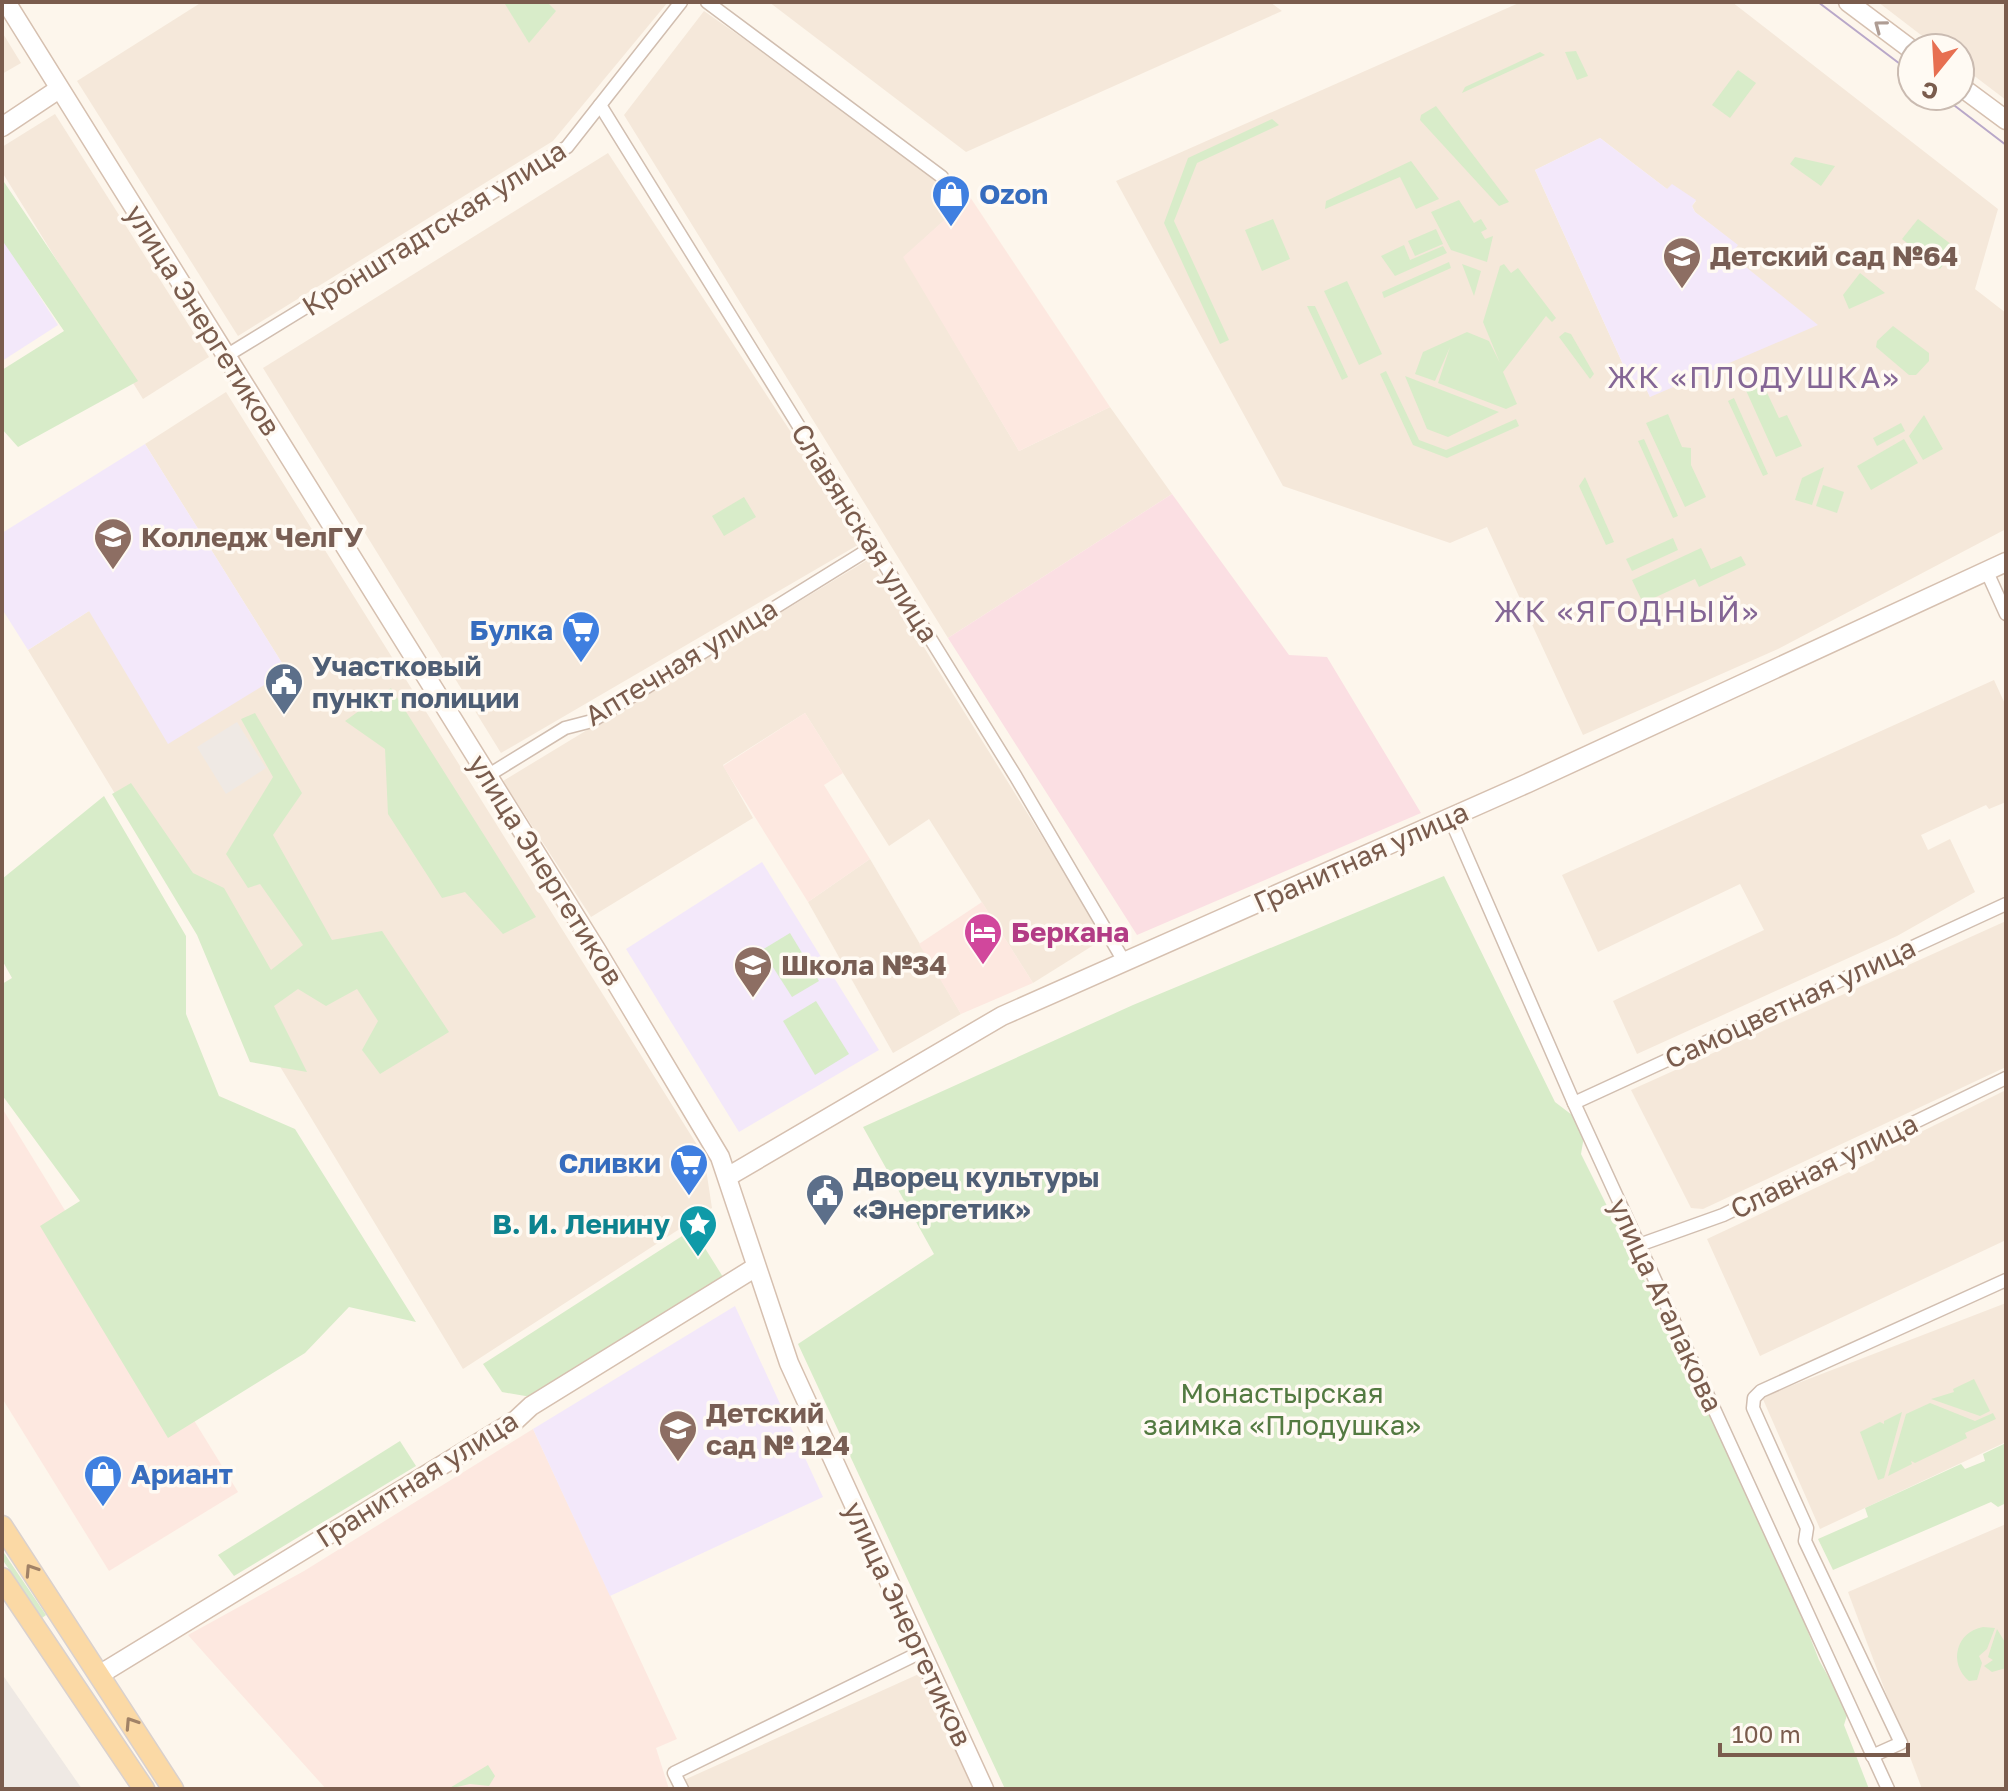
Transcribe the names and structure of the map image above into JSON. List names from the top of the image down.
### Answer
{
  "streets": {
    "main road": ["Гранитная улица"],
    "street": [
      "Кронштадтская улица",
      "улица Энергетиков",
      "Славянская улица",
      "Аптечная улица",
      "Самоцветная улица",
      "Славная улица",
      "улица Агалакова"
    ]
  },
  "crossings": [
    ["Кронштадтская улица", "улица Энергетиков"],
    ["Кронштадтская улица", "Славянская улица"],
    ["улица Энергетиков", "Аптечная улица"],
    ["улица Энергетиков", "Гранитная улица"],
    ["Славянская улица", "Аптечная улица"],
    ["Славянская улица", "Гранитная улица"],
    ["Гранитная улица", "улица Агалакова"],
    ["Самоцветная улица", "улица Агалакова"],
    ["Славная улица", "улица Агалакова"]
  ],
  "districts": ["ЖК «ПЛОДУШКА»", "ЖК «ЯГОДНЫЙ»"],
  "parks": ["Монастырская заимка «Плодушка»"],
  "places": {
    "shop": ["Ozon", "Ариант"],
    "school or university": [
      "Детский сад №64",
      "Колледж ЧелГУ",
      "Школа №34",
      "Детский сад № 124"
    ],
    "supermarket": ["Булка", "Сливки"],
    "public building": ["Участковый пункт полиции", "Дворец культуры «Энергетик»"],
    "hotel": ["Беркана"],
    "place": ["В. И. Ленину"]
  },
  "scale_bar": "100 m",
  "north": "bottom"
}
